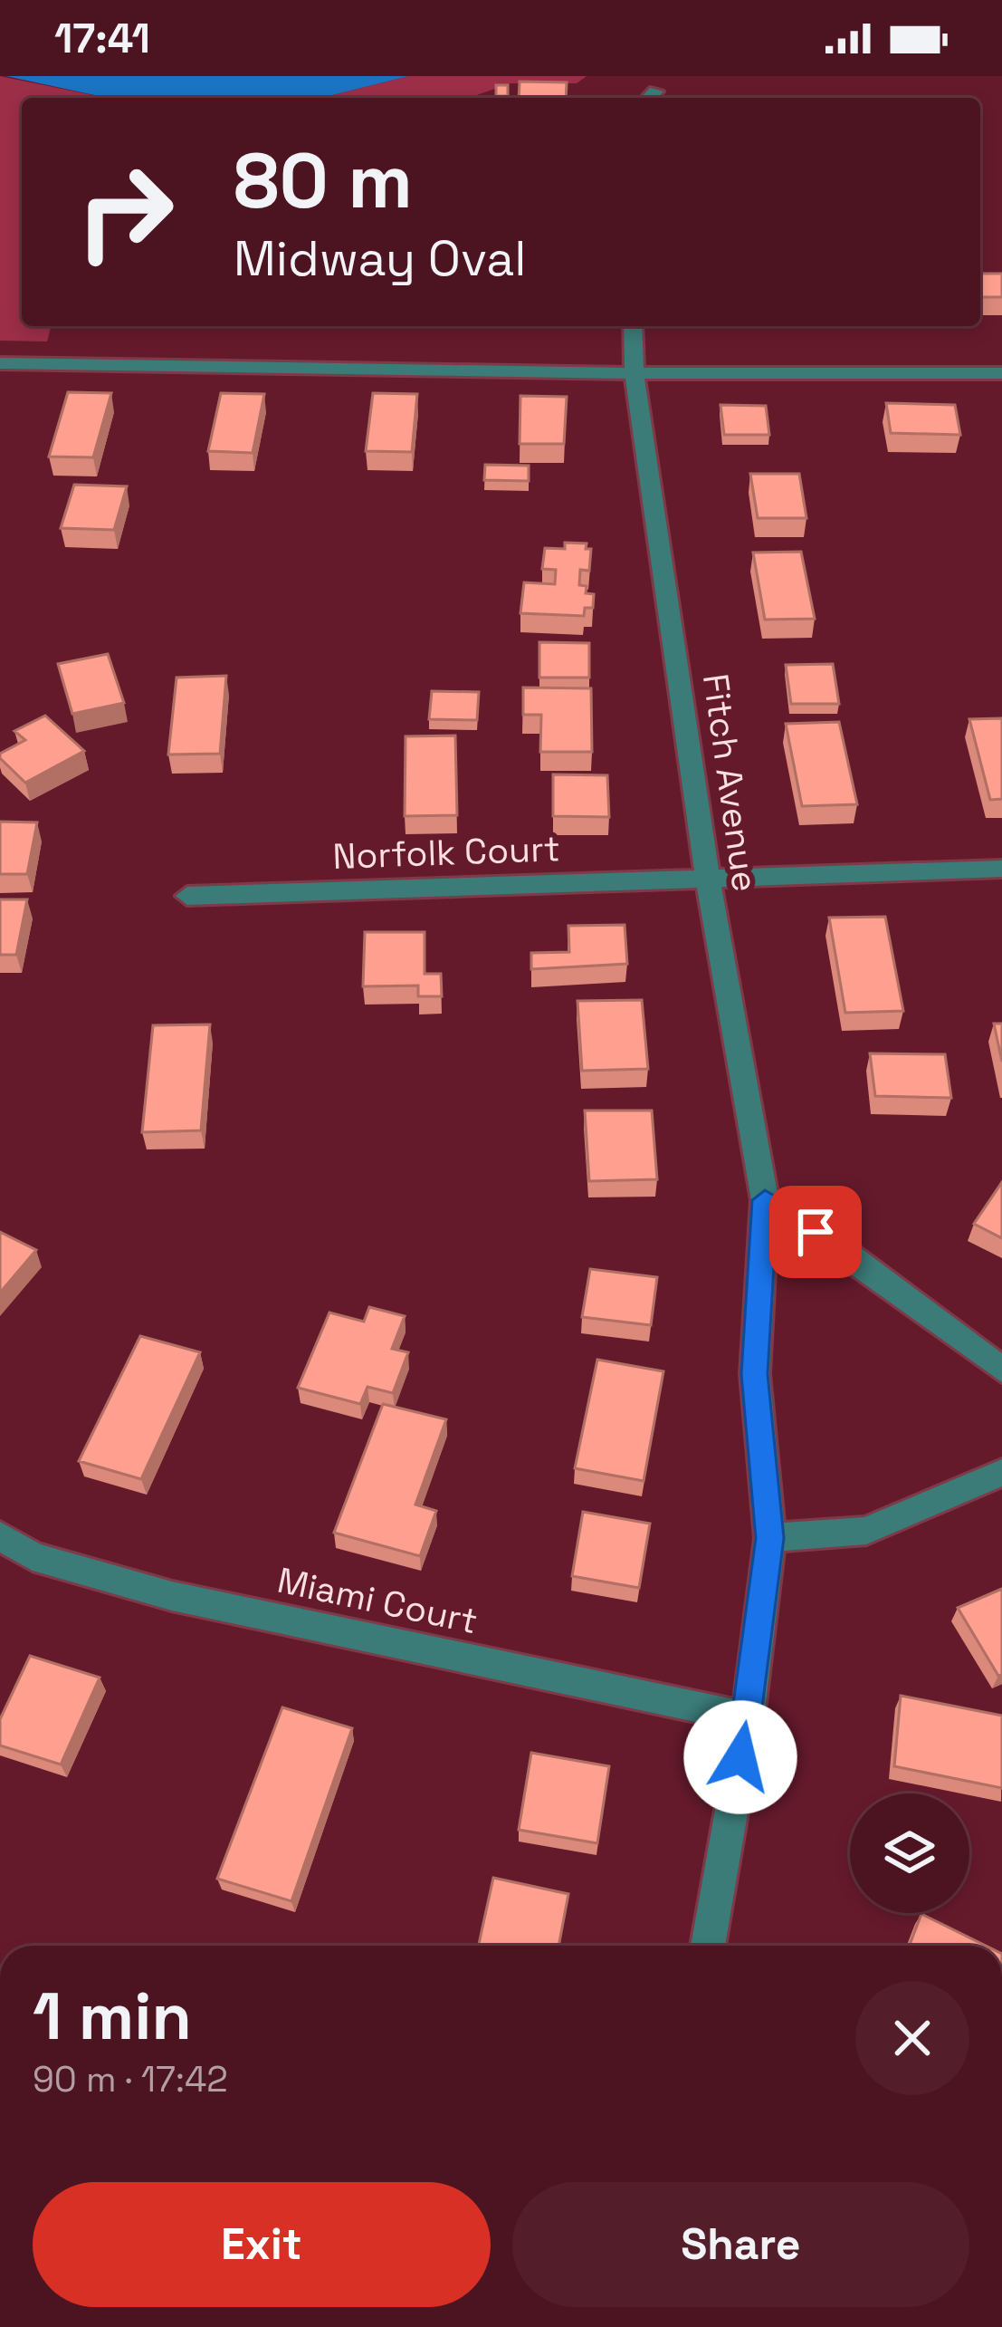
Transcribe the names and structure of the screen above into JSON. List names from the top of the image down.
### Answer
{
  "streets": {
    "street": ["Fitch Avenue", "Norfolk Court", "Miami Court"]
  },
  "crossings": [
    ["Fitch Avenue", "Norfolk Court"],
    ["Fitch Avenue", "Miami Court"]
  ],
  "page": {
    "status": "17:41",
    "turn": ["80 m", "Midway Oval"],
    "heading": ["1 min", "90 m · 17:42"],
    "buttons": ["Exit", "Share"]
  }
}
